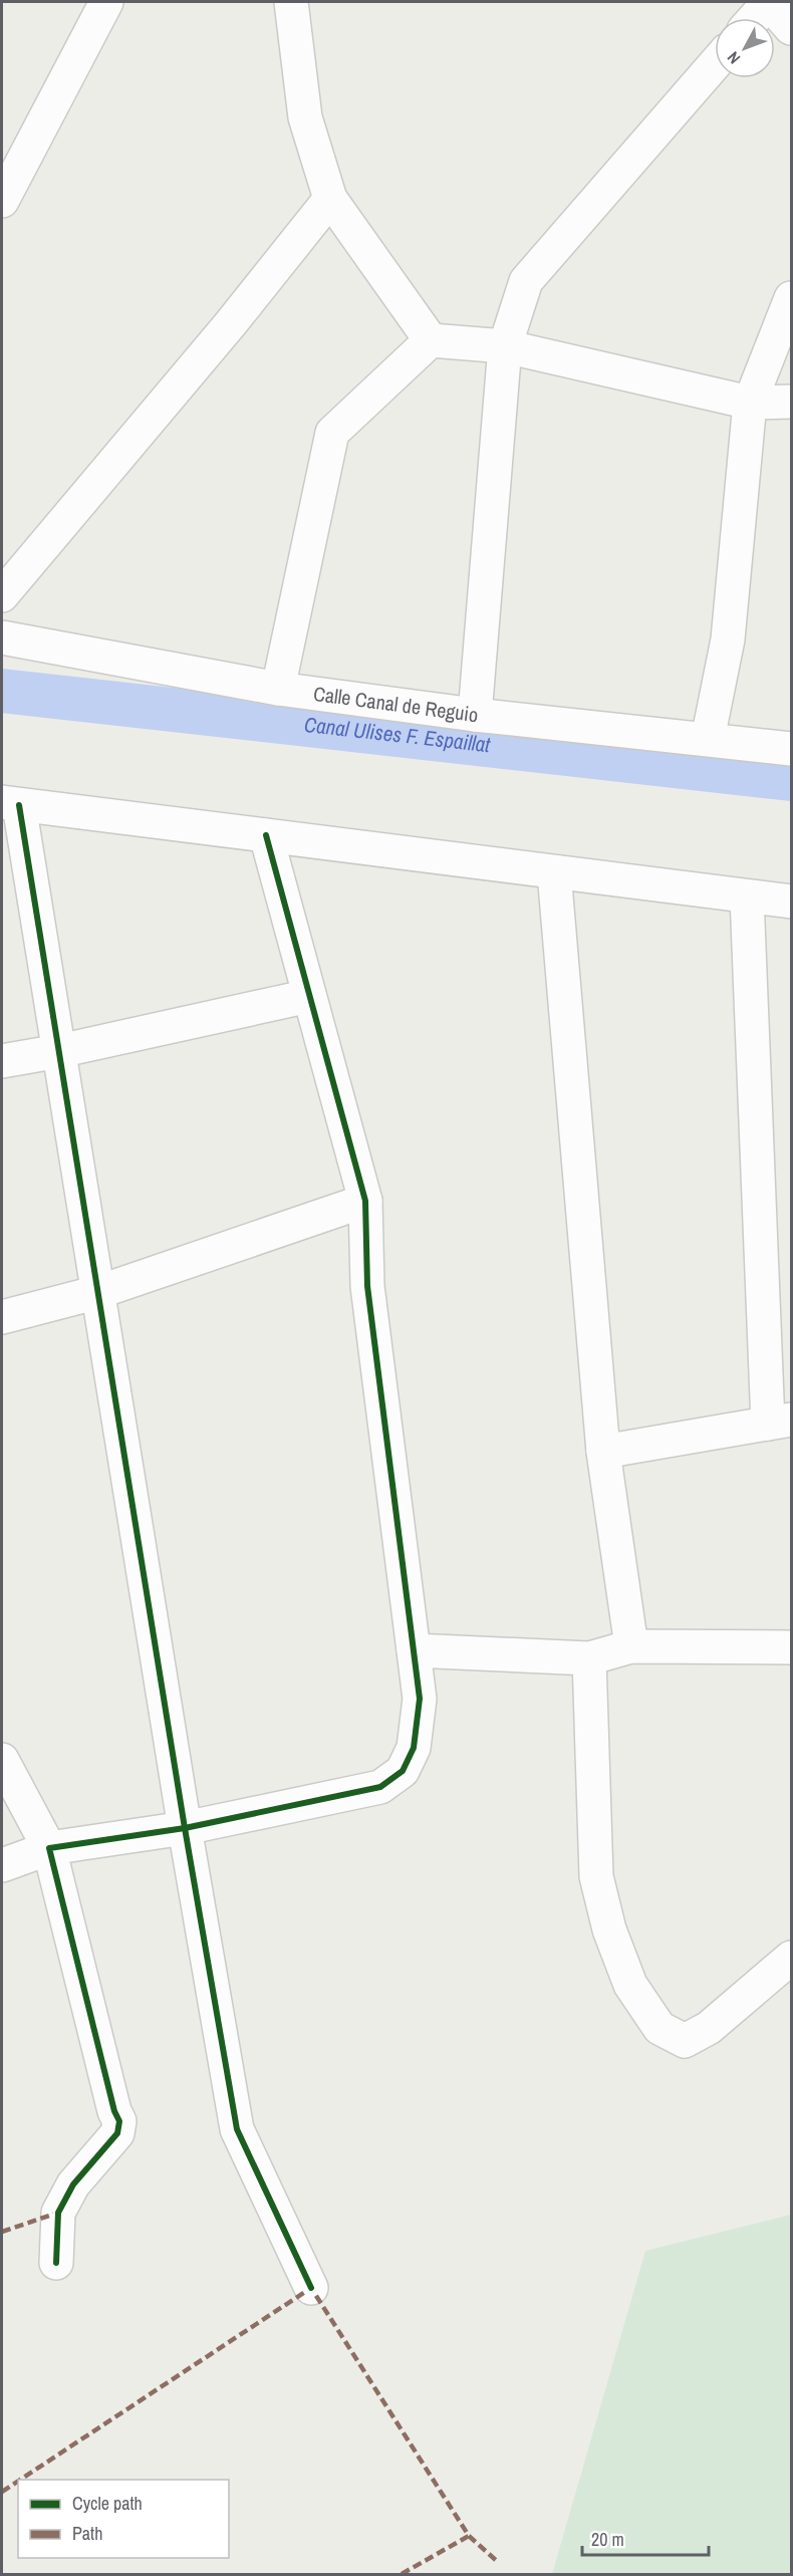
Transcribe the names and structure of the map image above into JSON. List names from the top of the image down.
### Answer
{
  "streets": {
    "street": ["Calle Canal de Reguio"]
  },
  "water": ["Canal Ulises F. Espaillat"],
  "legend": ["Cycle path", "Path"],
  "scale_bar": "20 m",
  "north": "bottom left"
}
